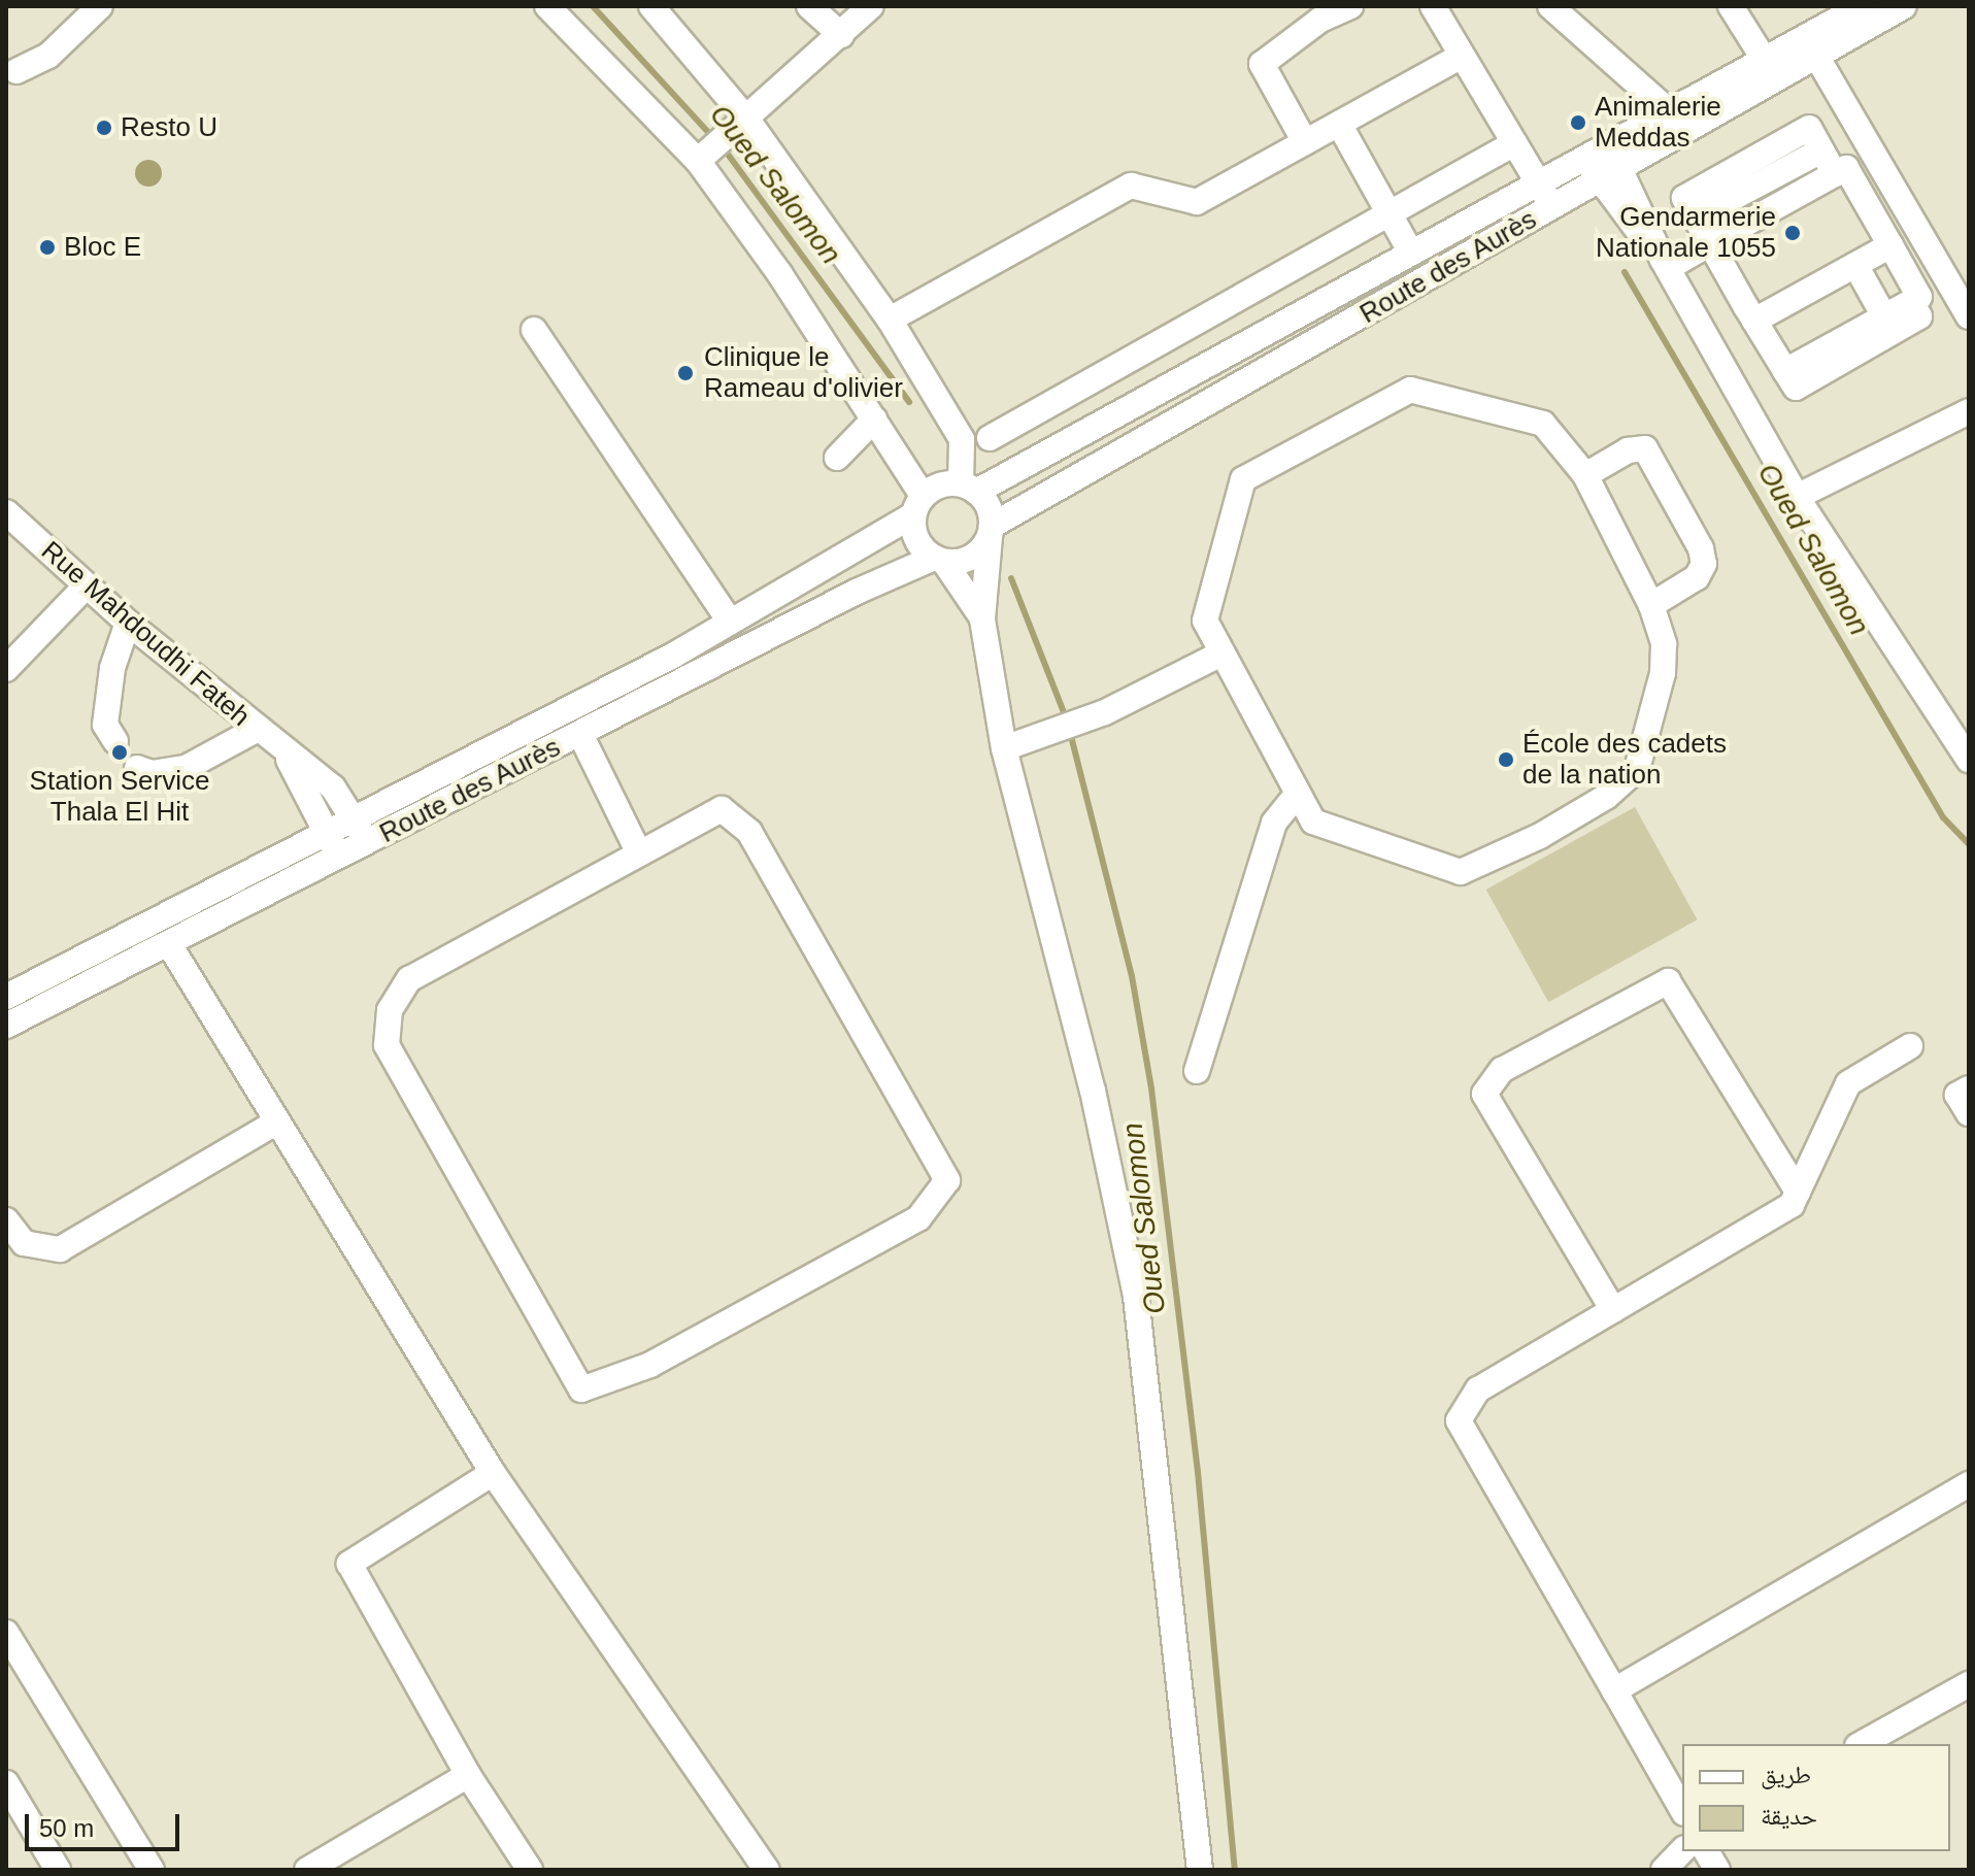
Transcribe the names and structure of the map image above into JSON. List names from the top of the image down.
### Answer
{
  "streets": {
    "street": ["Route des Aurès", "Rue Mahdoudhi Fateh"]
  },
  "crossings": [
    ["Route des Aurès", "Rue Mahdoudhi Fateh"]
  ],
  "water": ["Oued Salomon"],
  "places": [
    "Animalerie Meddas",
    "Resto U",
    "Gendarmerie Nationale 1055",
    "Bloc E",
    "Clinique le Rameau d'olivier",
    "Station Service Thala El Hit",
    "École des cadets de la nation"
  ],
  "legend": ["طريق", "حديقة"],
  "scale_bar": "50 m"
}
